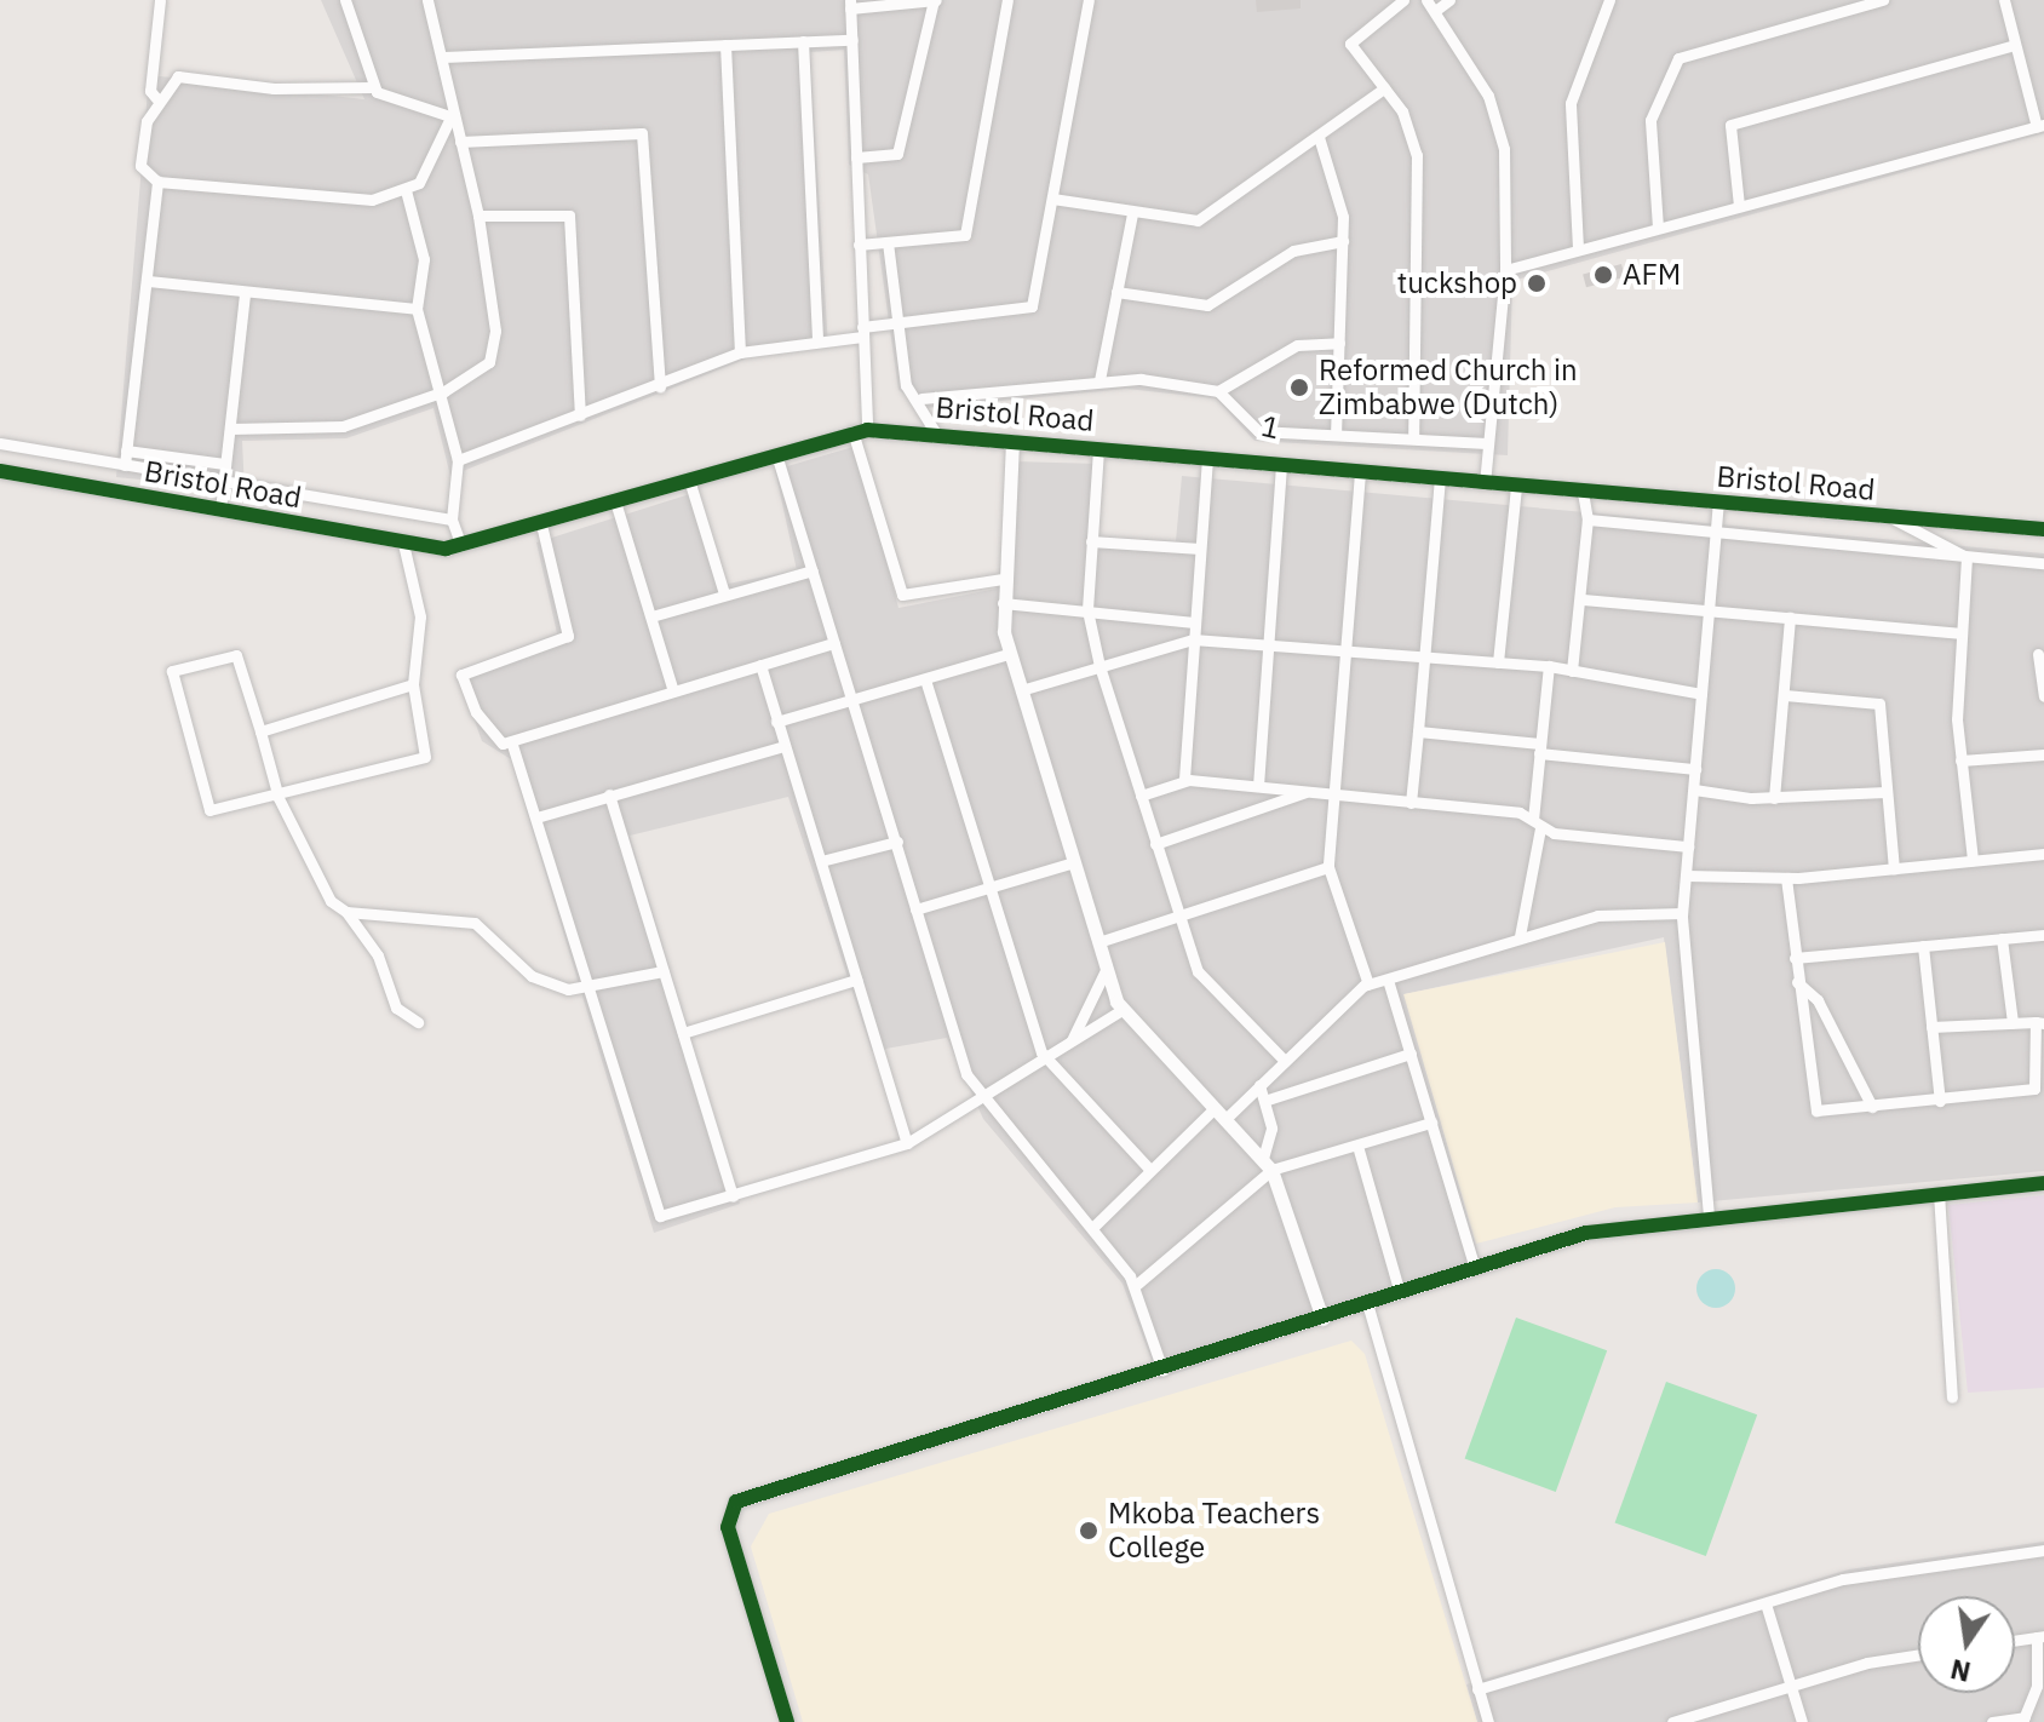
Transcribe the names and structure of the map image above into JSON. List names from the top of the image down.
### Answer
{
  "streets": {
    "street": ["Bristol Road", "1"]
  },
  "places": [
    "AFM",
    "tuckshop",
    "Reformed Church in Zimbabwe (Dutch)",
    "Mkoba Teachers College"
  ],
  "north": "bottom"
}
